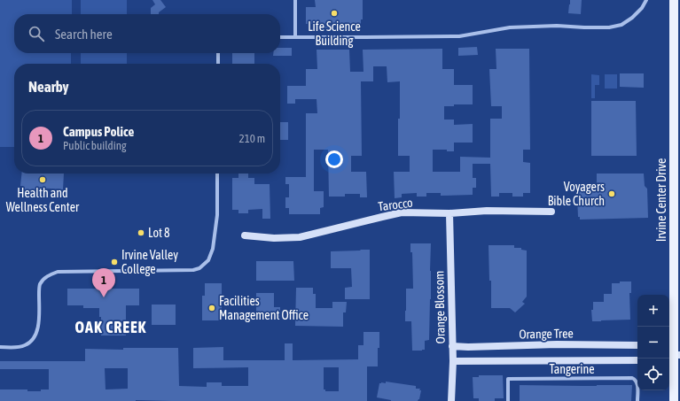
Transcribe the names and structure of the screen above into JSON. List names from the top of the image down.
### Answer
{
  "streets": {
    "main road": ["Irvine Center Drive"],
    "street": [
      "Tarocco",
      "Orange Blossom",
      "Orange Tree",
      "Tangerine"
    ]
  },
  "crossings": [
    ["Tarocco", "Orange Blossom"],
    ["Orange Blossom", "Orange Tree"]
  ],
  "districts": ["OAK CREEK"],
  "places": [
    "Life Science Building",
    "Health and Wellness Center",
    "Voyagers Bible Church",
    "Lot 8",
    "Irvine Valley College",
    "Facilities Management Office"
  ],
  "page": {
    "search": "Search here",
    "heading": "Nearby",
    "list": [
      {
        "mark": "1",
        "name": "Campus Police",
        "note": "Public building",
        "value": "210 m"
      }
    ],
    "pins": "1",
    "map_buttons": ["+", "−"]
  }
}
